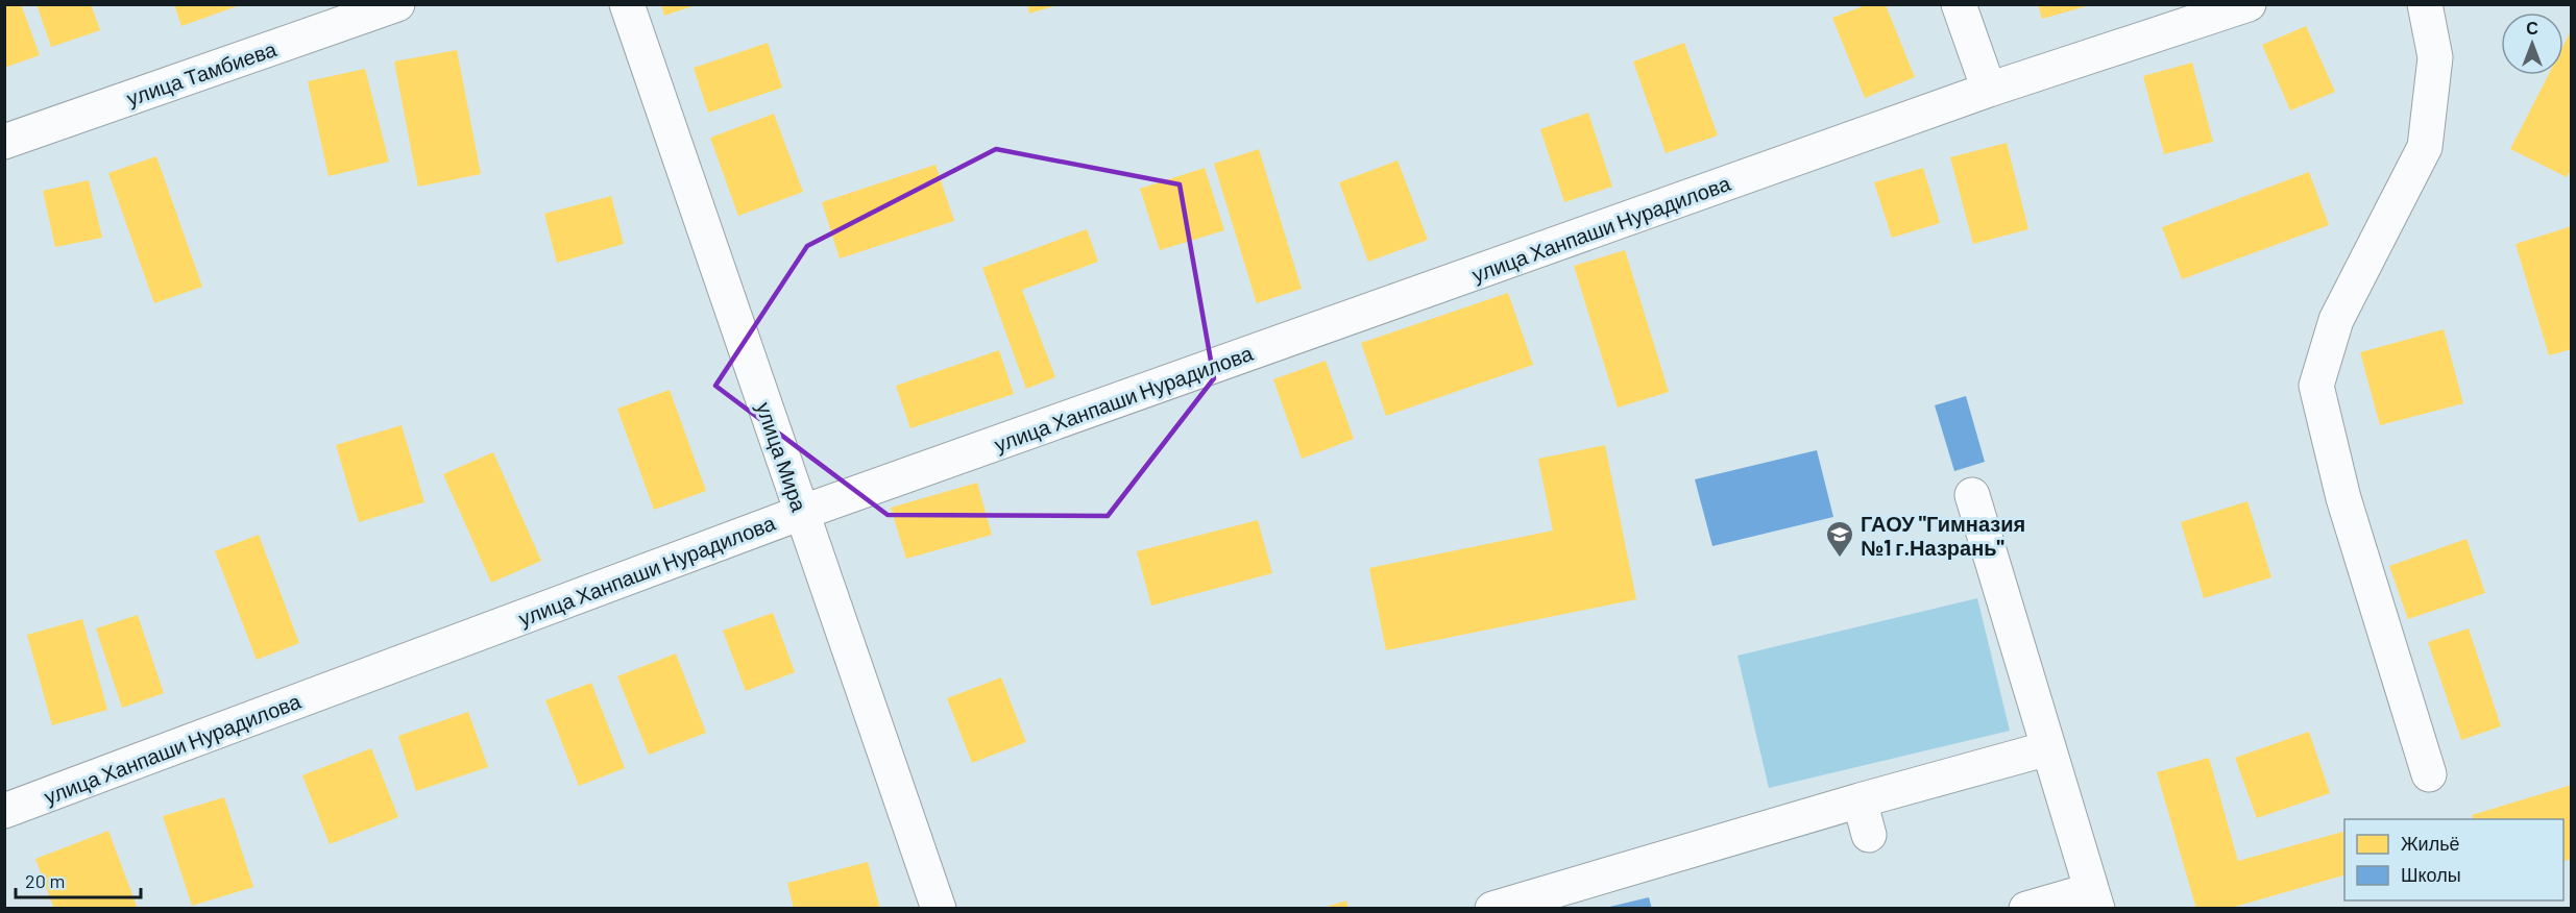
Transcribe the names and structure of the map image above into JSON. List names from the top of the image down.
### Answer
{
  "streets": {
    "street": ["улица Тамбиева", "улица Ханпаши Нурадилова", "улица Мира"]
  },
  "crossings": [
    ["улица Ханпаши Нурадилова", "улица Мира"]
  ],
  "places": {
    "school or university": ["ГАОУ \"Гимназия №1 г.Назрань\""]
  },
  "legend": ["Жильё", "Школы"],
  "scale_bar": "20 m",
  "north": "top"
}
